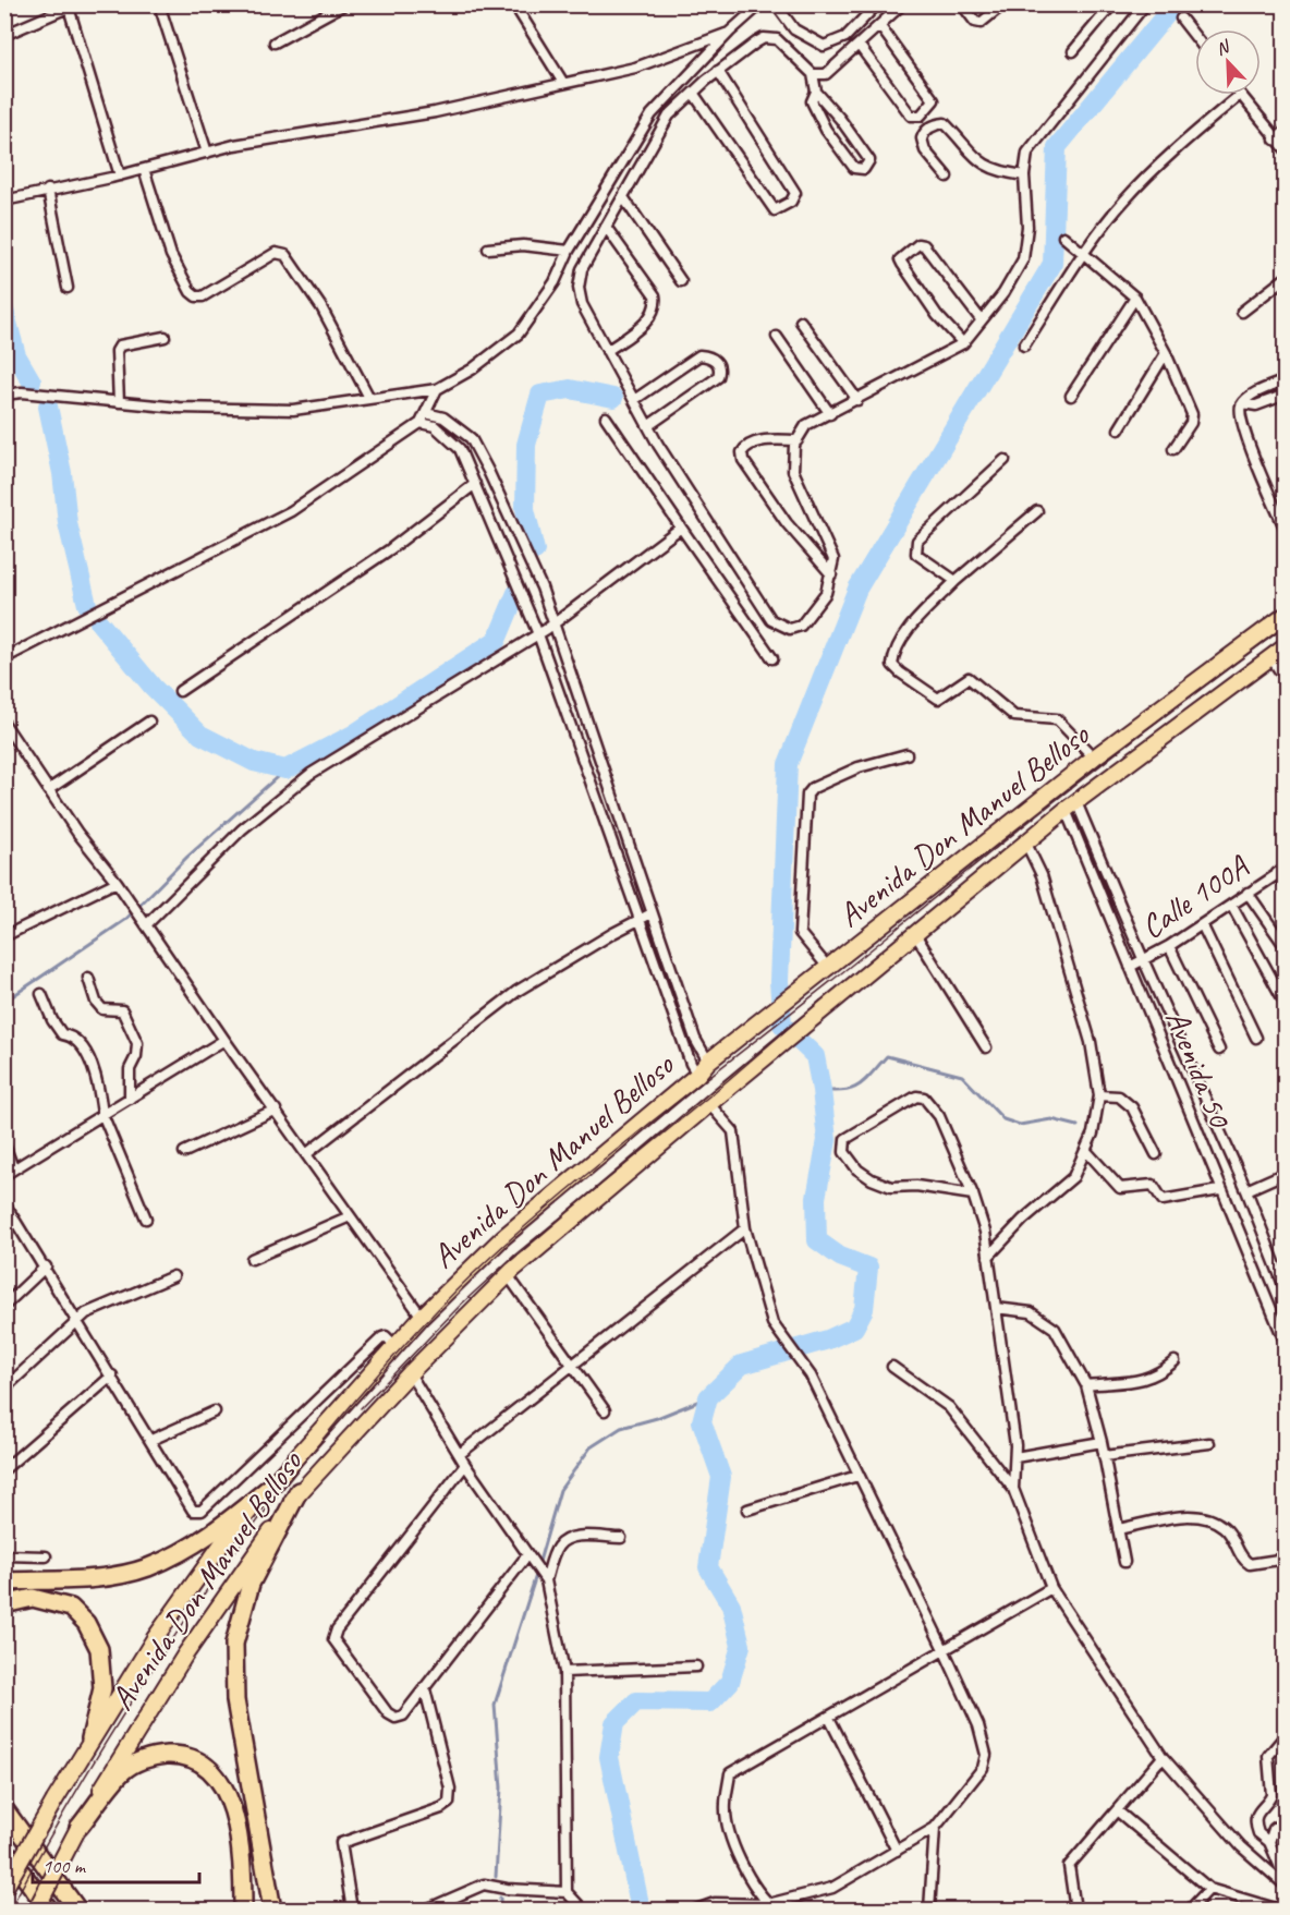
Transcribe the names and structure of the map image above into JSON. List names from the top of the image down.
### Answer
{
  "streets": {
    "main road": ["Avenida Don Manuel Belloso"],
    "street": ["Calle 100A", "Avenida 50"]
  },
  "crossings": [
    ["Avenida Don Manuel Belloso", "Avenida 50"],
    ["Calle 100A", "Avenida 50"]
  ],
  "scale_bar": "100 m",
  "north": "top left"
}
